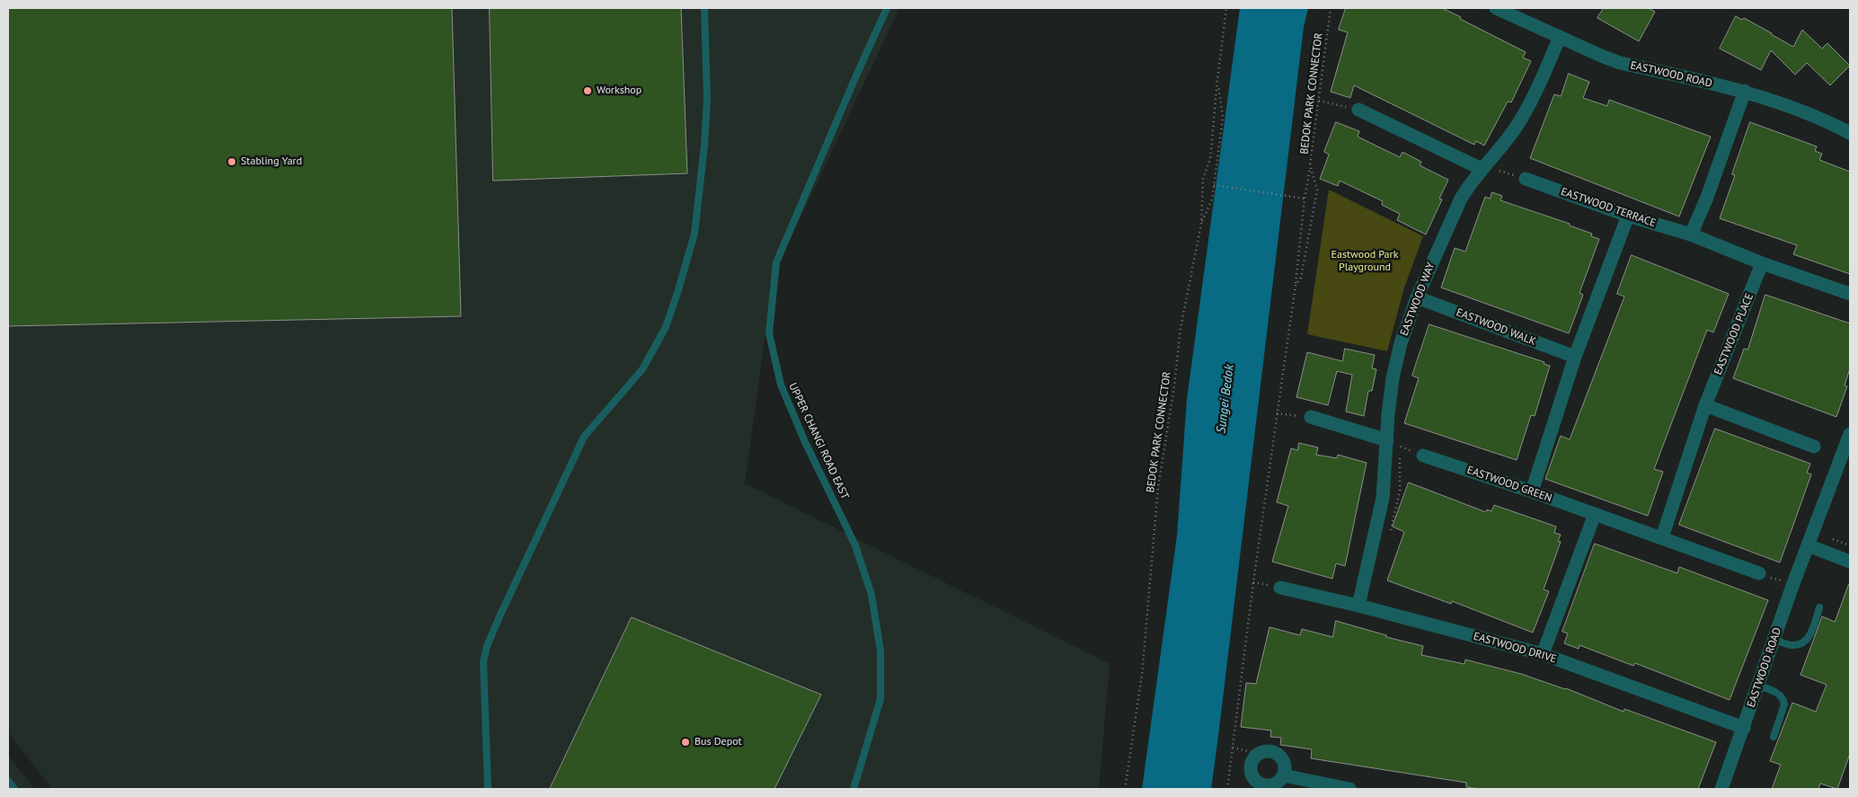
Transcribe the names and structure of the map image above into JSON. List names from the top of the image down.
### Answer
{
  "streets": {
    "street": [
      "EASTWOOD ROAD",
      "EASTWOOD TERRACE",
      "EASTWOOD WAY",
      "EASTWOOD WALK",
      "EASTWOOD PLACE",
      "EASTWOOD GREEN",
      "EASTWOOD DRIVE"
    ],
    "lane": ["UPPER CHANGI ROAD EAST"],
    "path": ["BEDOK PARK CONNECTOR"]
  },
  "crossings": [
    ["EASTWOOD ROAD", "EASTWOOD WAY"],
    ["EASTWOOD ROAD", "EASTWOOD DRIVE"],
    ["EASTWOOD TERRACE", "EASTWOOD PLACE"],
    ["EASTWOOD WAY", "EASTWOOD WALK"],
    ["EASTWOOD WAY", "EASTWOOD DRIVE"],
    ["EASTWOOD PLACE", "EASTWOOD GREEN"]
  ],
  "water": ["Sungei Bedok"],
  "parks": ["Eastwood Park Playground"],
  "places": ["Workshop", "Stabling Yard", "Bus Depot"]
}
